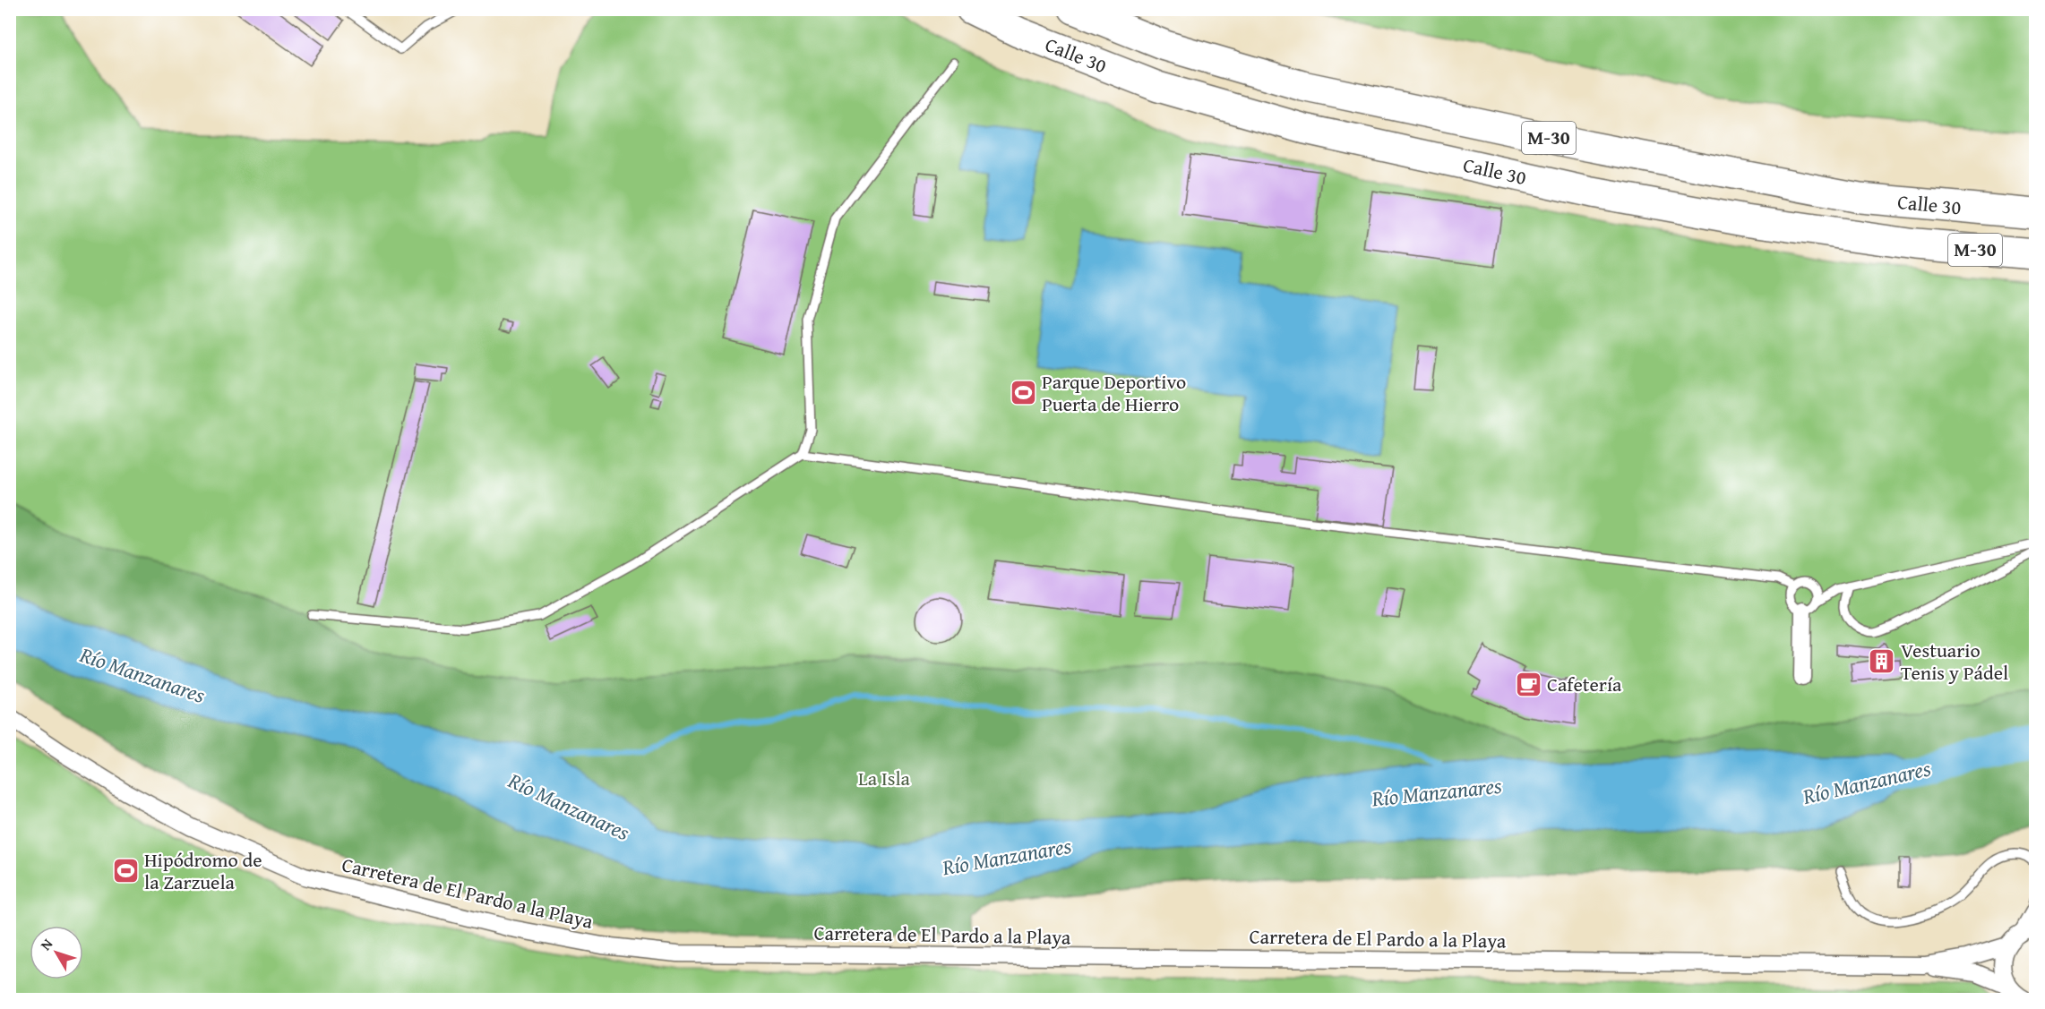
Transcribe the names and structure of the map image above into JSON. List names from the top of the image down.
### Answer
{
  "streets": {
    "highway": ["Calle 30", "M-30"],
    "street": ["Carretera de El Pardo a la Playa"]
  },
  "water": ["Río Manzanares"],
  "parks": ["La Isla"],
  "places": {
    "sports": ["Parque Deportivo Puerta de Hierro", "Hipódromo de la Zarzuela"],
    "building": ["Vestuario Tenis y Pádel"],
    "cafe": ["Cafetería"]
  },
  "north": "top left"
}
